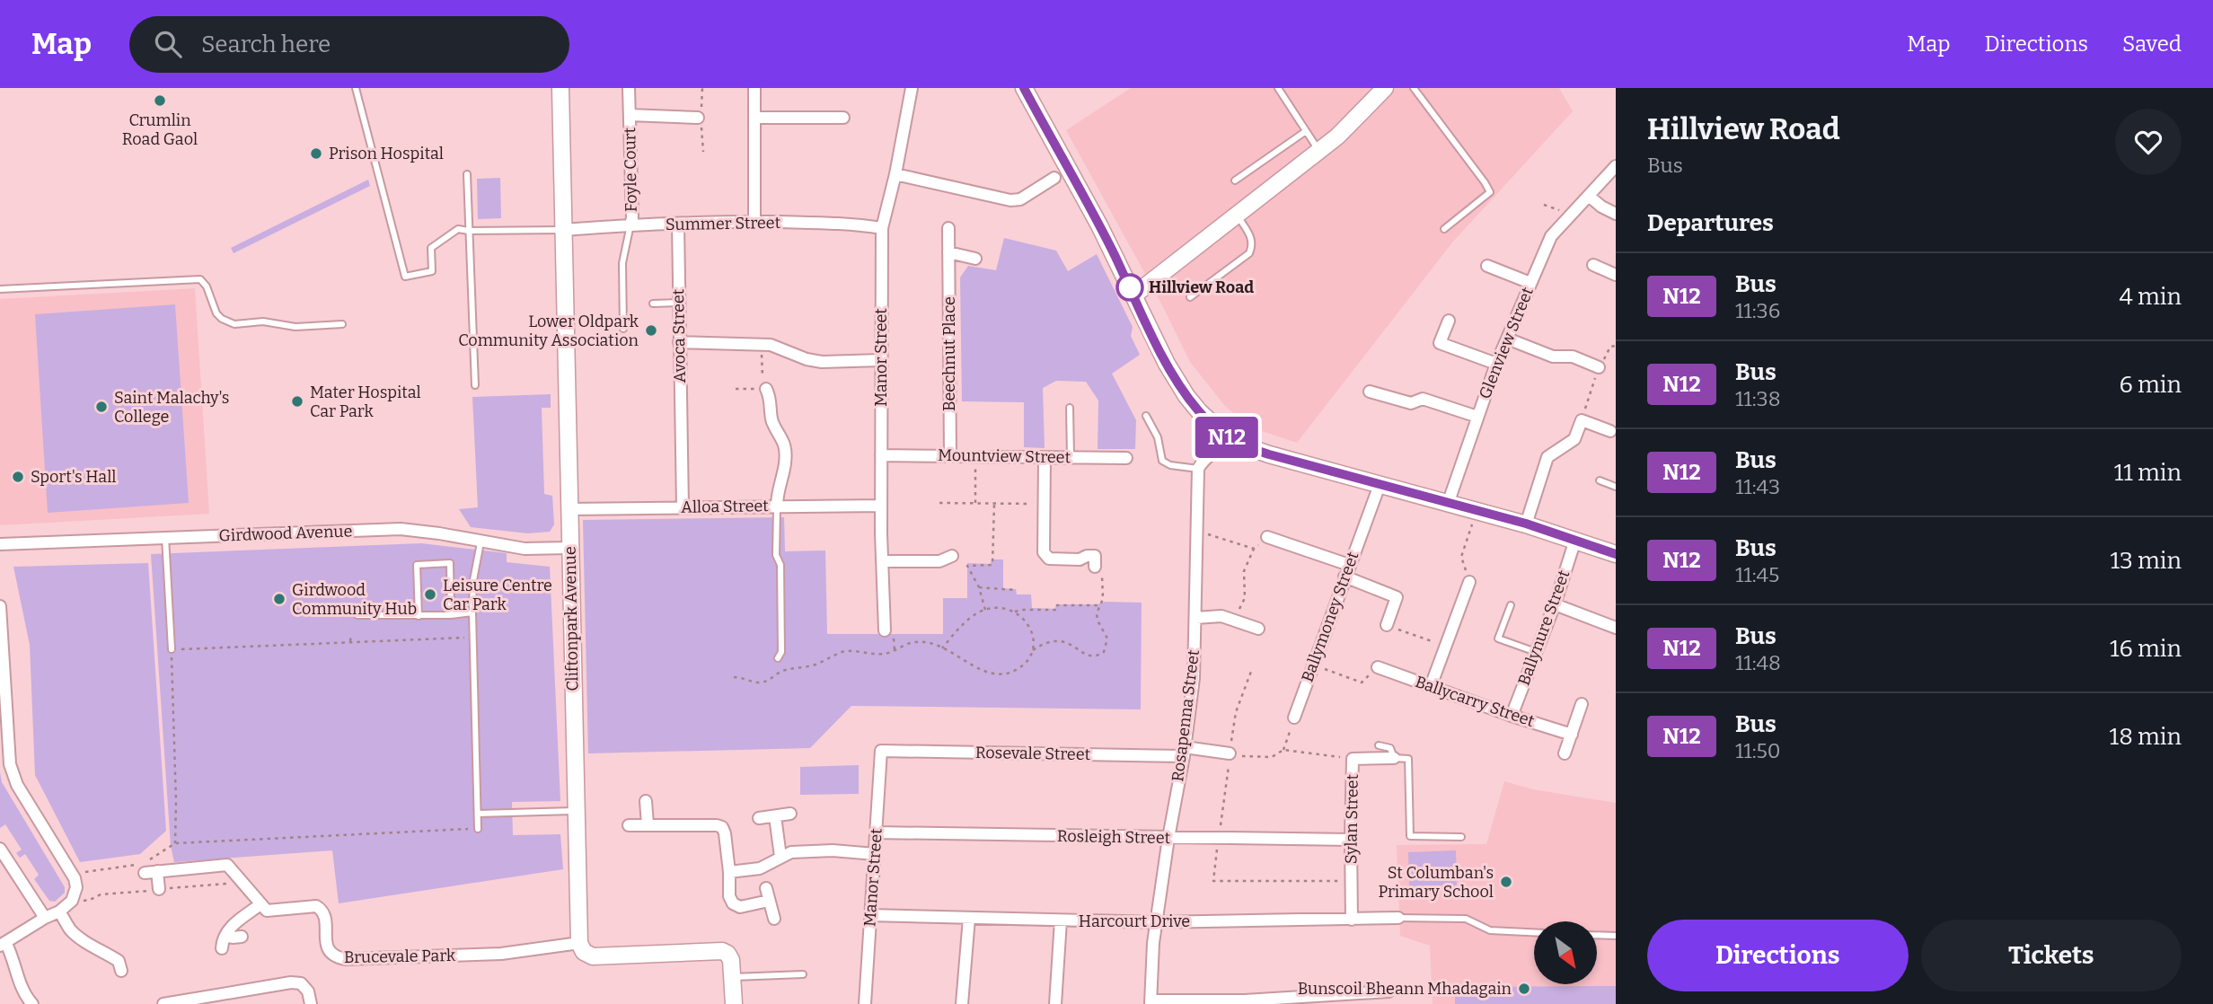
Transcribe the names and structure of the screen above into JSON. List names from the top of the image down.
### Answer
{
  "streets": {
    "street": [
      "Foyle Court",
      "Summer Street",
      "Avoca Street",
      "Glenview Street",
      "Beechnut Place",
      "Manor Street",
      "Mountview Street",
      "Alloa Street",
      "Girdwood Avenue",
      "Ballymoney Street",
      "Cliftonpark Avenue",
      "Ballynure Street",
      "Ballycarry Street",
      "Rosapenna Street",
      "Rosevale Street",
      "Sylan Street",
      "Rosleigh Street",
      "Harcourt Drive",
      "Brucevale Park"
    ]
  },
  "crossings": [
    ["Foyle Court", "Summer Street"],
    ["Summer Street", "Avoca Street"],
    ["Summer Street", "Manor Street"],
    ["Summer Street", "Cliftonpark Avenue"],
    ["Avoca Street", "Alloa Street"],
    ["Beechnut Place", "Mountview Street"],
    ["Manor Street", "Mountview Street"],
    ["Manor Street", "Alloa Street"],
    ["Manor Street", "Rosevale Street"],
    ["Manor Street", "Rosleigh Street"],
    ["Manor Street", "Harcourt Drive"],
    ["Alloa Street", "Cliftonpark Avenue"],
    ["Girdwood Avenue", "Cliftonpark Avenue"],
    ["Cliftonpark Avenue", "Brucevale Park"],
    ["Ballynure Street", "Ballycarry Street"],
    ["Rosapenna Street", "Rosevale Street"],
    ["Rosapenna Street", "Rosleigh Street"],
    ["Rosapenna Street", "Harcourt Drive"],
    ["Sylan Street", "Rosleigh Street"],
    ["Sylan Street", "Harcourt Drive"]
  ],
  "places": [
    "Crumlin Road Gaol",
    "Prison Hospital",
    "Hillview Road",
    "Lower Oldpark Community Association",
    "Mater Hospital Car Park",
    "Saint Malachy's College",
    "Sport's Hall",
    "Leisure Centre Car Park",
    "Girdwood Community Hub",
    "St Columban's Primary School",
    "Bunscoil Bheann Mhadagain"
  ],
  "lines": ["bus line N12"],
  "north": "bottom right",
  "page": {
    "header": "Map",
    "search": "Search here",
    "nav": ["Map", "Directions", "Saved"],
    "on_map": "N12",
    "heading": [
      ["Hillview Road", "Bus"],
      "Departures"
    ],
    "list": [
      {
        "mark": "N12",
        "name": "Bus",
        "note": "11:36",
        "value": "4 min"
      },
      {
        "mark": "N12",
        "name": "Bus",
        "note": "11:38",
        "value": "6 min"
      },
      {
        "mark": "N12",
        "name": "Bus",
        "note": "11:43",
        "value": "11 min"
      },
      {
        "mark": "N12",
        "name": "Bus",
        "note": "11:45",
        "value": "13 min"
      },
      {
        "mark": "N12",
        "name": "Bus",
        "note": "11:48",
        "value": "16 min"
      },
      {
        "mark": "N12",
        "name": "Bus",
        "note": "11:50",
        "value": "18 min"
      }
    ],
    "buttons": ["Directions", "Tickets"]
  }
}
